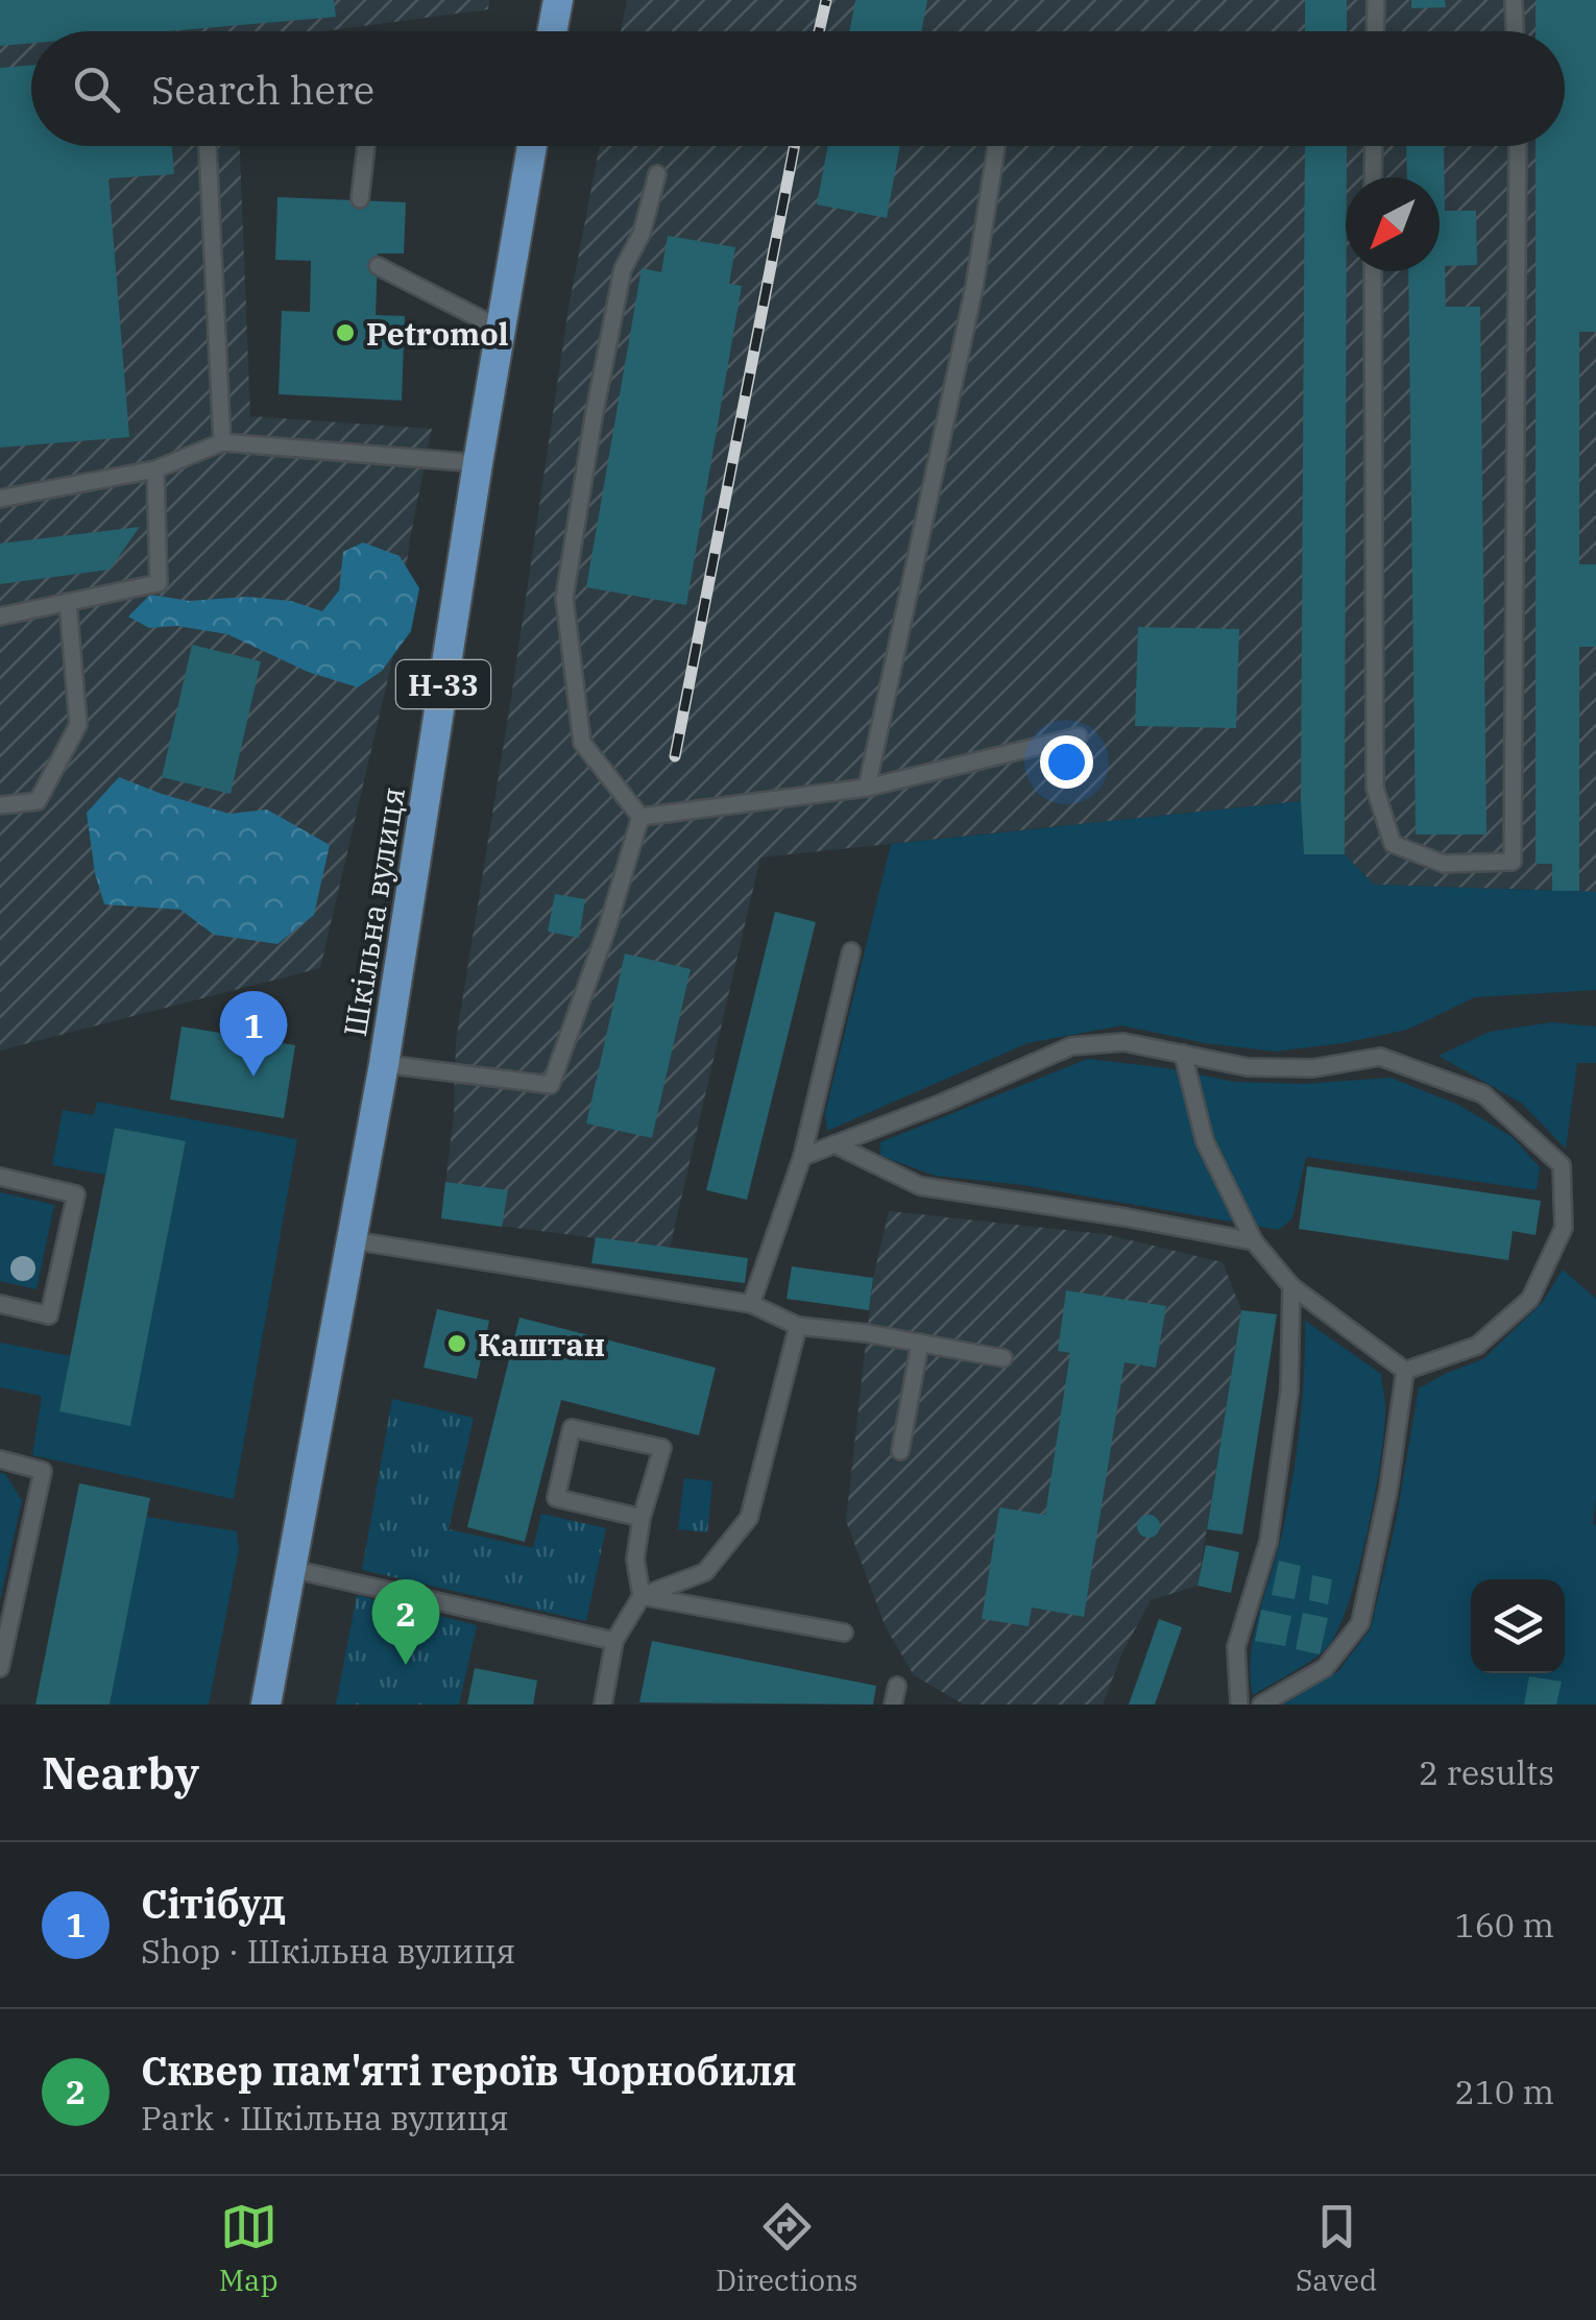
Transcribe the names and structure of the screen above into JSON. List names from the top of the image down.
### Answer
{
  "streets": {
    "main road": ["Н-33", "Шкільна вулиця"]
  },
  "places": ["Petromol", "Каштан"],
  "north": "bottom left",
  "page": {
    "search": "Search here",
    "pins": ["1", "2"],
    "heading": ["Nearby", "2 results"],
    "list": [
      {
        "mark": "1",
        "name": "Сітібуд",
        "note": "Shop · Шкільна вулиця",
        "value": "160 m"
      },
      {
        "mark": "2",
        "name": "Сквер пам'яті героїв Чорнобиля",
        "note": "Park · Шкільна вулиця",
        "value": "210 m"
      }
    ],
    "nav": ["Map", "Directions", "Saved"]
  }
}
